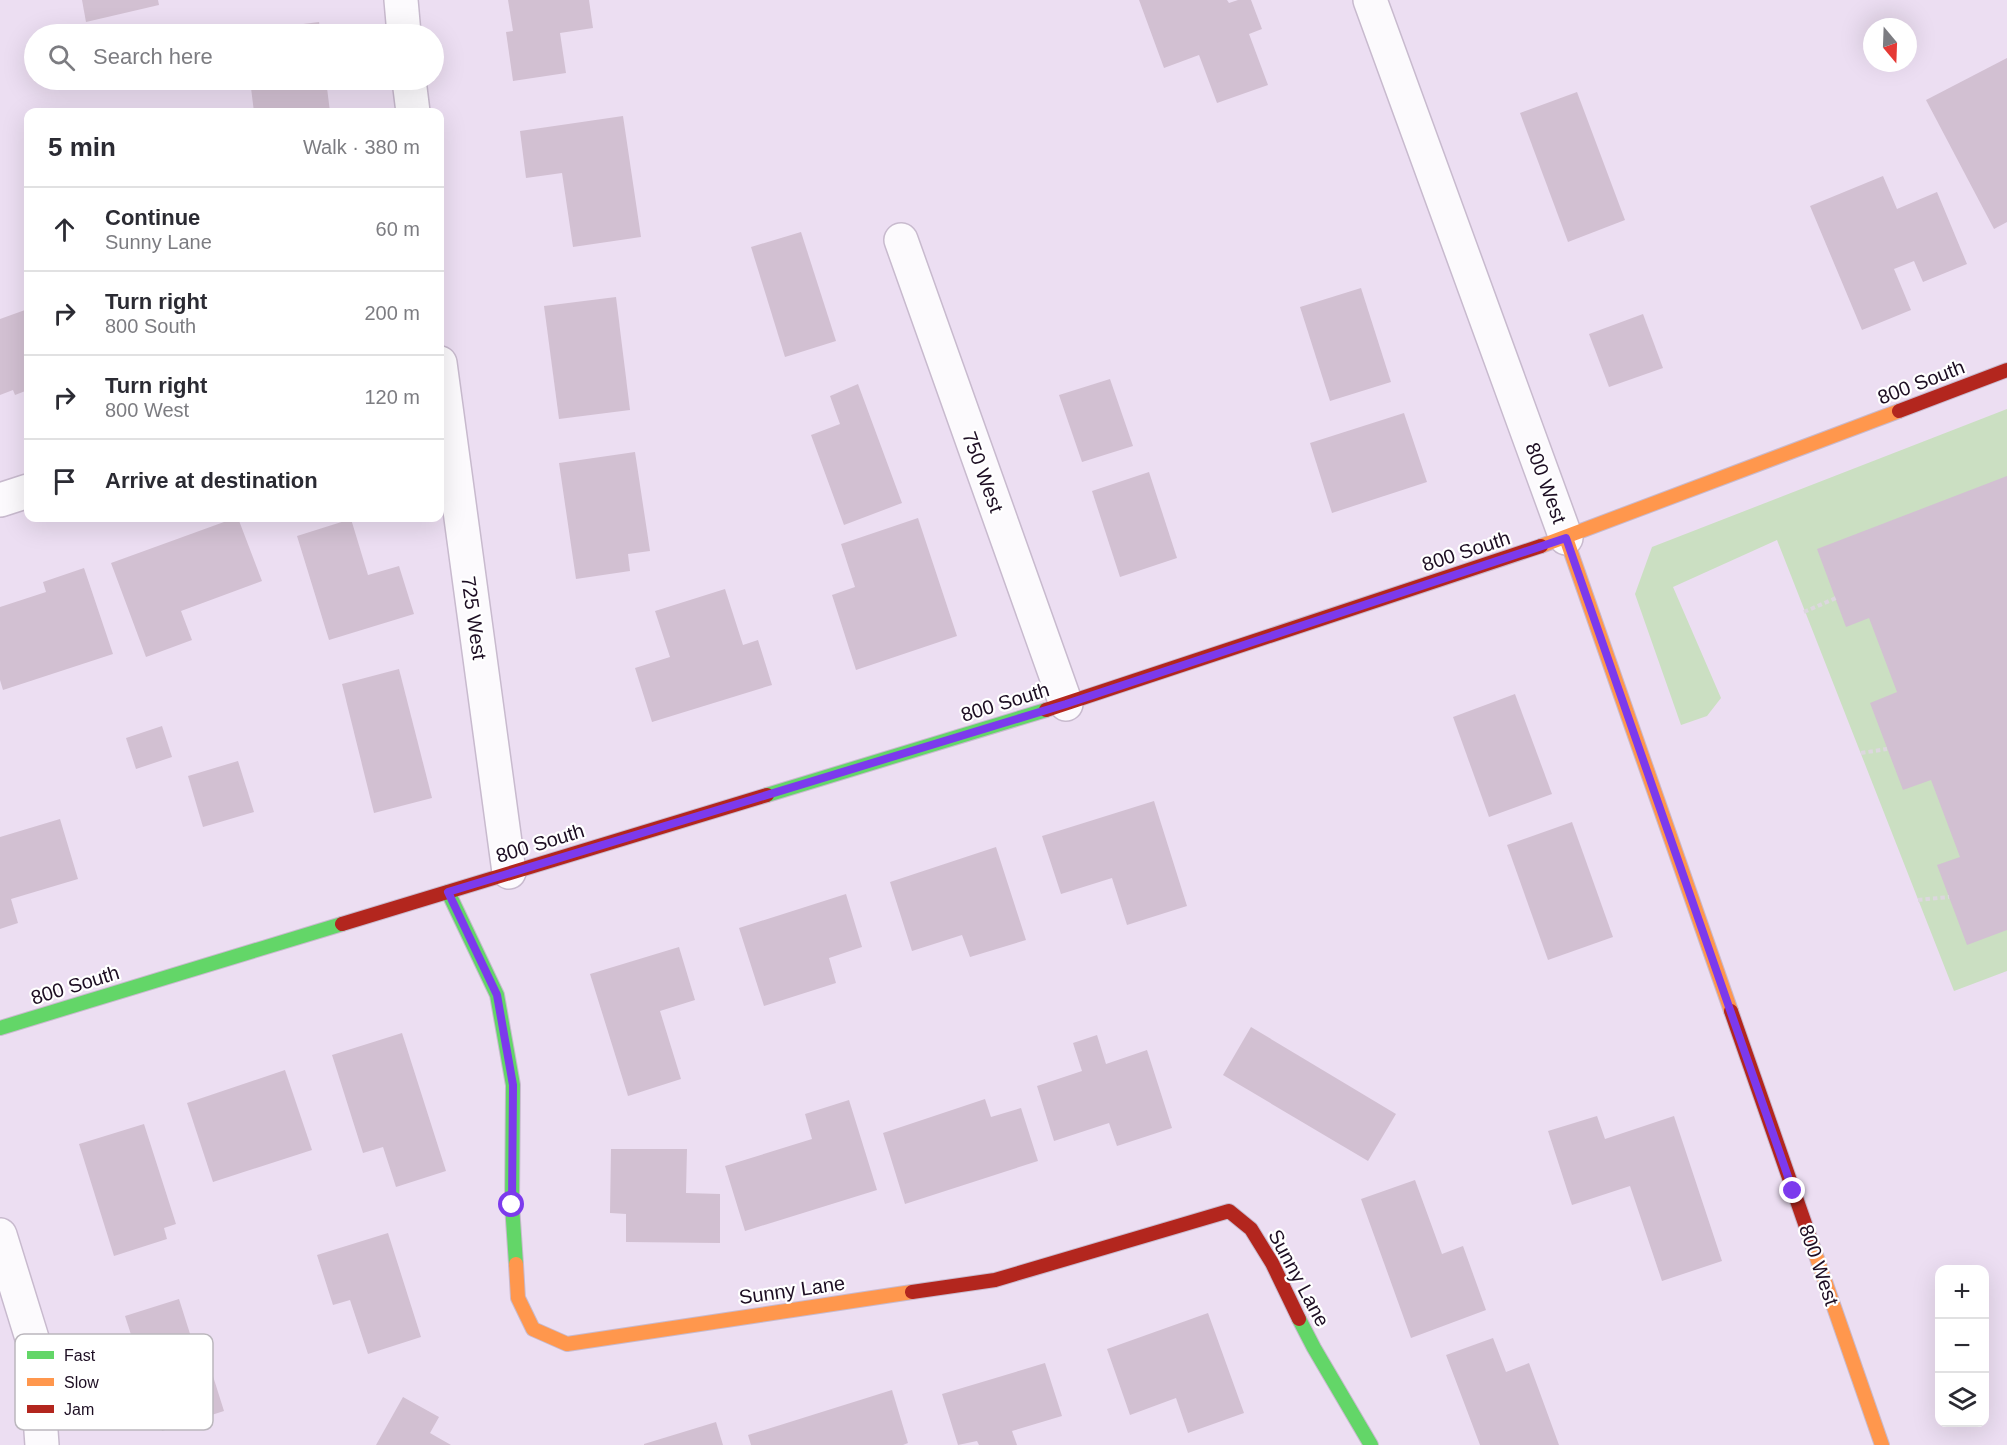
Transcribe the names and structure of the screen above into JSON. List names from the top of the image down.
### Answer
{
  "streets": {
    "street": [
      "800 South",
      "750 West",
      "800 West",
      "725 West",
      "Sunny Lane"
    ]
  },
  "crossings": [
    ["800 South", "750 West"],
    ["800 South", "800 West"],
    ["800 South", "725 West"],
    ["800 South", "Sunny Lane"]
  ],
  "legend": ["Fast", "Slow", "Jam"],
  "north": "bottom",
  "page": {
    "search": "Search here",
    "heading": ["5 min", "Walk · 380 m"],
    "list": [
      ["Continue", "Sunny Lane", "60 m"],
      ["Turn right", "800 South", "200 m"],
      ["Turn right", "800 West", "120 m"],
      "Arrive at destination"
    ],
    "map_buttons": ["+", "−"]
  }
}
